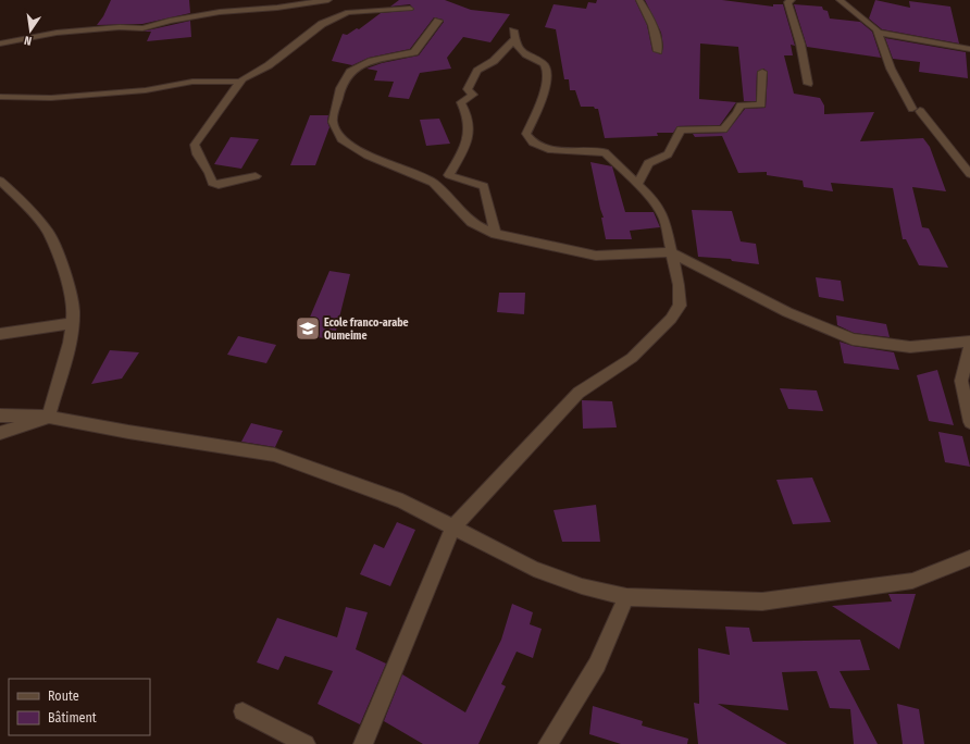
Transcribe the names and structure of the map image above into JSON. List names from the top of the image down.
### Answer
{
  "places": {
    "school or university": ["Ecole franco-arabe Oumeime"]
  },
  "legend": ["Route", "Bâtiment"],
  "north": "bottom"
}
